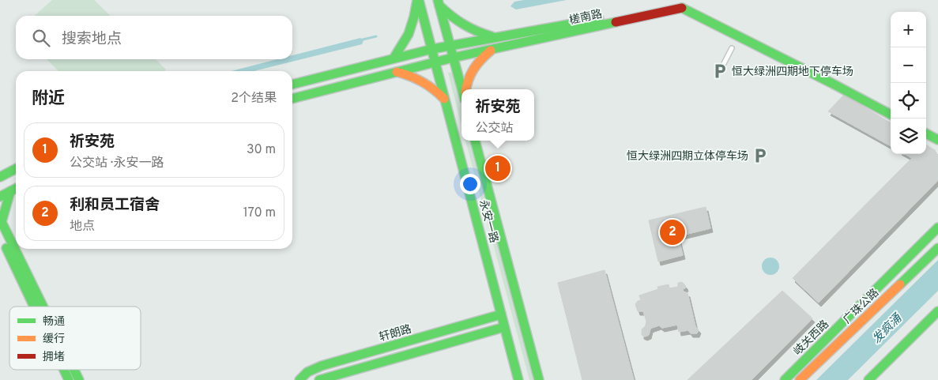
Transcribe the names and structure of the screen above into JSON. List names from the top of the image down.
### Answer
{
  "streets": {
    "main road": [
      "槎南路",
      "永安一路",
      "广珠公路",
      "轩朗路",
      "岐关西路"
    ]
  },
  "crossings": [
    ["槎南路", "永安一路"],
    ["永安一路", "轩朗路"]
  ],
  "water": ["发疯涌"],
  "places": {
    "parking": ["恒大绿洲四期地下停车场", "恒大绿洲四期立体停车场"]
  },
  "legend": ["畅通", "缓行", "拥堵"],
  "page": {
    "map_buttons": ["+", "−"],
    "search": "搜索地点",
    "heading": ["附近", "2个结果"],
    "popup": ["祈安苑", "公交站"],
    "list": [
      {
        "mark": "1",
        "name": "祈安苑",
        "note": "公交站 · 永安一路",
        "value": "30 m"
      },
      {
        "mark": "2",
        "name": "利和员工宿舍",
        "note": "地点",
        "value": "170 m"
      }
    ],
    "pins": ["1", "2"]
  }
}
